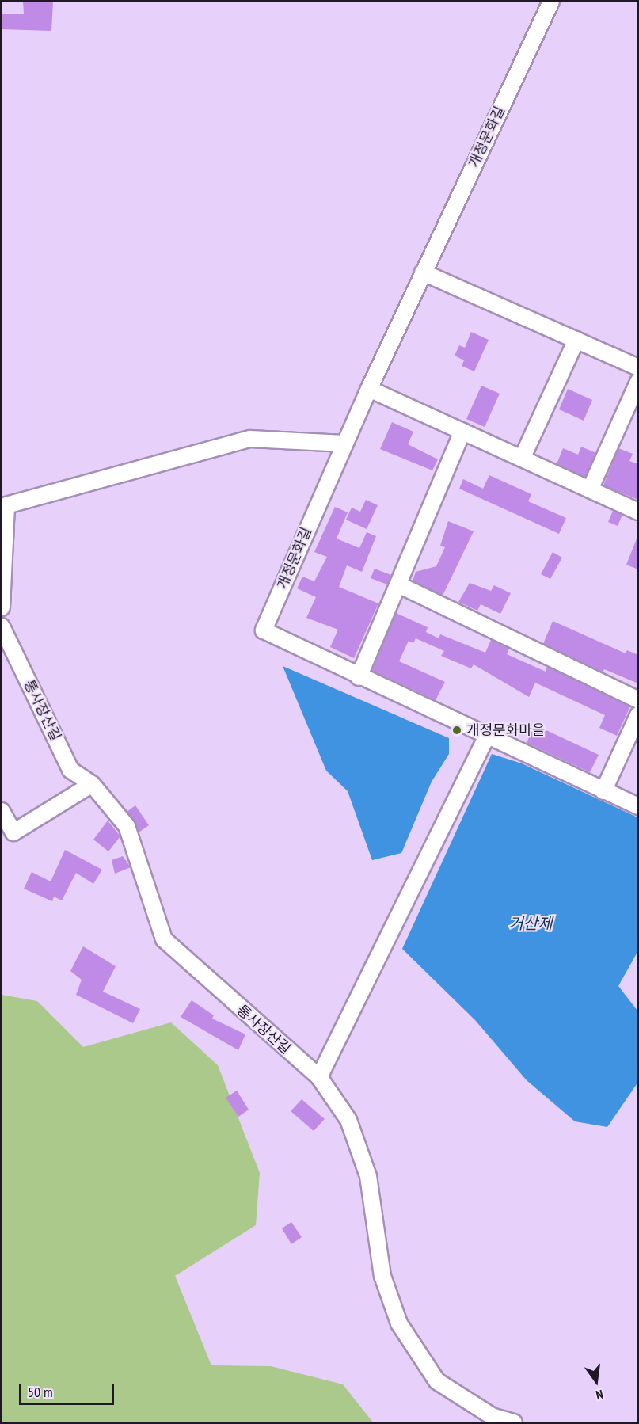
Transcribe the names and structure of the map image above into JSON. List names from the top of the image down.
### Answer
{
  "streets": {
    "street": ["개정문화길", "통사장산길"]
  },
  "water": ["거산제"],
  "places": ["개정문화마을"],
  "scale_bar": "50 m",
  "north": "bottom"
}
